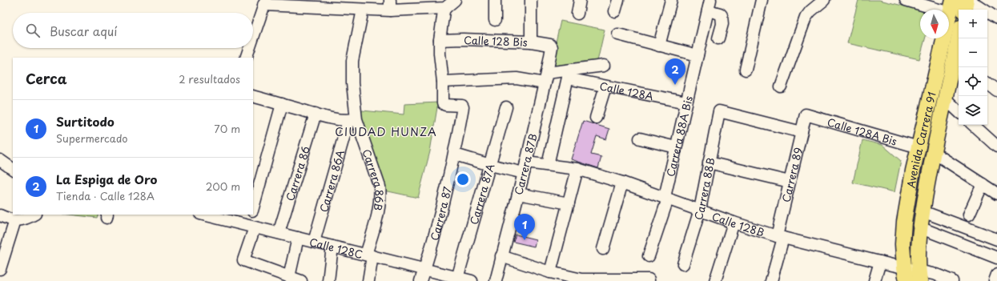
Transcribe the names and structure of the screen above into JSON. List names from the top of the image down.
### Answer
{
  "streets": {
    "main road": ["Avenida Carrera 91"],
    "street": [
      "Calle 128 Bis",
      "Calle 128A",
      "Calle 128A Bis",
      "Carrera 88A Bis",
      "Carrera 87B",
      "Carrera 86",
      "Carrera 89",
      "Carrera 86B",
      "Carrera 86A",
      "Carrera 88B",
      "Carrera 87A",
      "Carrera 87",
      "Calle 128B",
      "Calle 128C"
    ]
  },
  "crossings": [
    ["Calle 128 Bis", "Carrera 87B"],
    ["Calle 128A", "Carrera 88A Bis"],
    ["Calle 128A", "Carrera 87B"],
    ["Calle 128A", "Carrera 87"],
    ["Calle 128A Bis", "Avenida Carrera 91"],
    ["Calle 128A Bis", "Carrera 89"],
    ["Carrera 88A Bis", "Calle 128B"],
    ["Avenida Carrera 91", "Calle 128B"],
    ["Carrera 87B", "Calle 128B"],
    ["Carrera 86", "Calle 128C"],
    ["Carrera 89", "Carrera 88B"],
    ["Carrera 89", "Calle 128B"],
    ["Carrera 86B", "Carrera 86A"],
    ["Carrera 86B", "Calle 128C"],
    ["Carrera 86A", "Calle 128C"],
    ["Carrera 88B", "Calle 128B"],
    ["Carrera 87A", "Calle 128B"],
    ["Carrera 87A", "Calle 128C"],
    ["Carrera 87", "Calle 128B"],
    ["Carrera 87", "Calle 128C"]
  ],
  "districts": ["CIUDAD HUNZA"],
  "north": "bottom",
  "page": {
    "map_buttons": ["+", "−"],
    "search": "Buscar aquí",
    "heading": ["Cerca", "2 resultados"],
    "pins": ["2", "1"],
    "list": [
      {
        "mark": "1",
        "name": "Surtitodo",
        "note": "Supermercado",
        "value": "70 m"
      },
      {
        "mark": "2",
        "name": "La Espiga de Oro",
        "note": "Tienda · Calle 128A",
        "value": "200 m"
      }
    ]
  }
}
